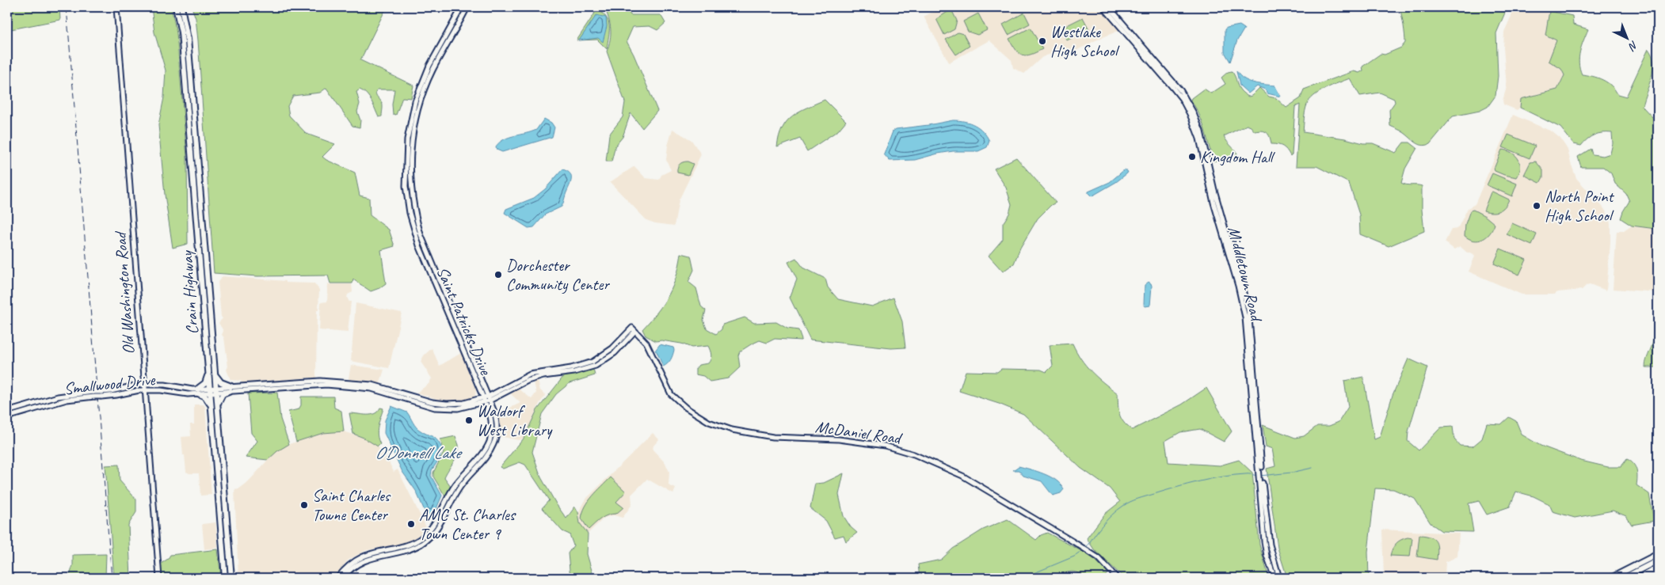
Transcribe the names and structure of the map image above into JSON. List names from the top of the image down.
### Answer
{
  "streets": {
    "highway": ["Crain Highway"],
    "main road": [
      "Middletown Road",
      "Old Washington Road",
      "Saint Patricks Drive",
      "Smallwood Drive",
      "McDaniel Road"
    ]
  },
  "crossings": [
    ["Crain Highway", "Smallwood Drive"],
    ["Old Washington Road", "Smallwood Drive"]
  ],
  "water": ["O'Donnell Lake"],
  "places": [
    "Westlake High School",
    "Kingdom Hall",
    "North Point High School",
    "Dorchester Community Center",
    "Waldorf West Library",
    "Saint Charles Towne Center",
    "AMC St. Charles Town Center 9"
  ],
  "north": "bottom right"
}
